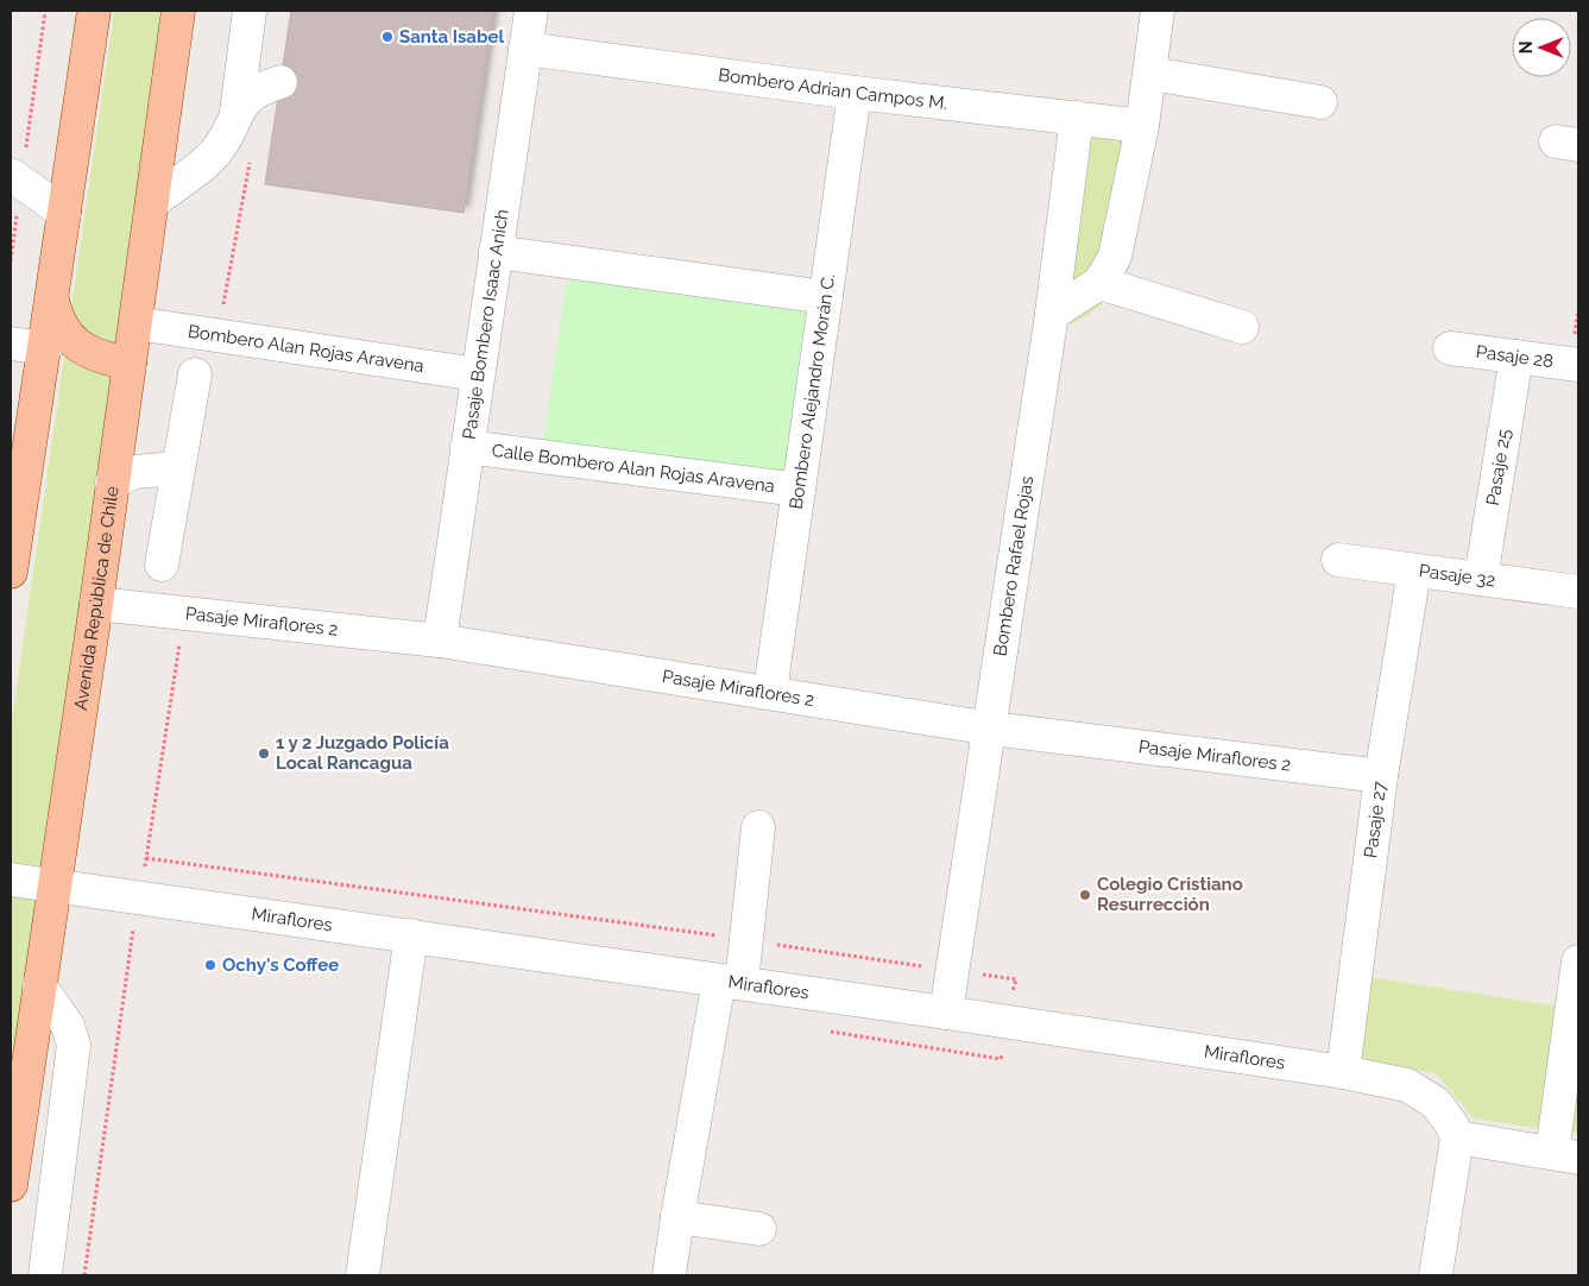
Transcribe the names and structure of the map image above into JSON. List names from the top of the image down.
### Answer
{
  "streets": {
    "main road": ["Avenida República de Chile"],
    "street": [
      "Bombero Adrian Campos M.",
      "Pasaje Bombero Isaac Anich",
      "Bombero Alan Rojas Aravena",
      "Pasaje 28",
      "Bombero Alejandro Morán C.",
      "Pasaje 25",
      "Calle Bombero Alan Rojas Aravena",
      "Bombero Rafael Rojas",
      "Pasaje 32",
      "Pasaje Miraflores 2",
      "Pasaje 27",
      "Miraflores"
    ]
  },
  "crossings": [
    ["Bombero Adrian Campos M.", "Pasaje Bombero Isaac Anich"],
    ["Bombero Adrian Campos M.", "Bombero Alejandro Morán C."],
    ["Bombero Adrian Campos M.", "Bombero Rafael Rojas"],
    ["Pasaje Bombero Isaac Anich", "Bombero Alan Rojas Aravena"],
    ["Pasaje Bombero Isaac Anich", "Calle Bombero Alan Rojas Aravena"],
    ["Pasaje Bombero Isaac Anich", "Pasaje Miraflores 2"],
    ["Bombero Alan Rojas Aravena", "Avenida República de Chile"],
    ["Pasaje 28", "Pasaje 25"],
    ["Bombero Alejandro Morán C.", "Calle Bombero Alan Rojas Aravena"],
    ["Bombero Alejandro Morán C.", "Pasaje Miraflores 2"],
    ["Pasaje 25", "Pasaje 32"],
    ["Bombero Rafael Rojas", "Pasaje Miraflores 2"],
    ["Bombero Rafael Rojas", "Miraflores"],
    ["Pasaje 32", "Pasaje 27"],
    ["Avenida República de Chile", "Pasaje Miraflores 2"],
    ["Avenida República de Chile", "Miraflores"],
    ["Pasaje Miraflores 2", "Pasaje 27"],
    ["Pasaje 27", "Miraflores"]
  ],
  "places": [
    "Santa Isabel",
    "1 y 2 Juzgado Policía Local Rancagua",
    "Colegio Cristiano Resurrección",
    "Ochy's Coffee"
  ],
  "north": "left"
}
